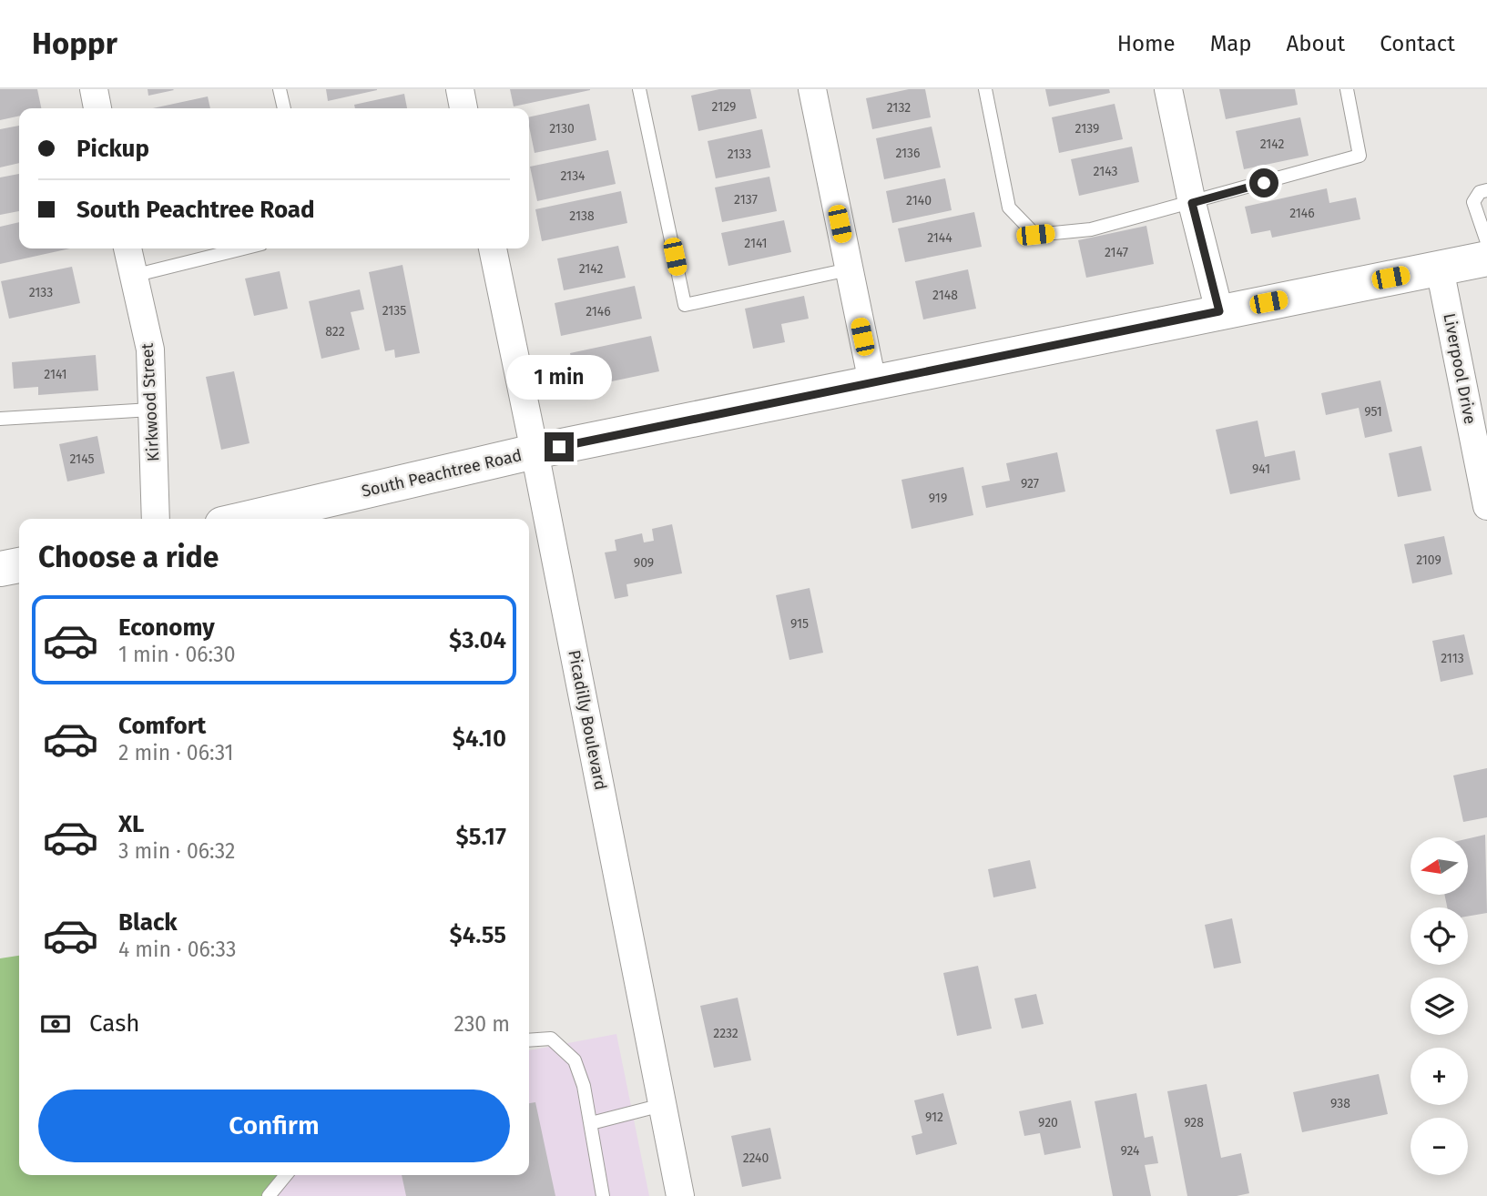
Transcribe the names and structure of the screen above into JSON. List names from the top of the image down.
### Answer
{
  "streets": {
    "main road": ["South Peachtree Road"],
    "street": ["Liverpool Drive", "Kirkwood Street", "Picadilly Boulevard"]
  },
  "crossings": [
    ["Liverpool Drive", "South Peachtree Road"],
    ["South Peachtree Road", "Picadilly Boulevard"]
  ],
  "house_numbers": [
    "2129",
    "2132",
    "2130",
    "2139",
    "2142",
    "2136",
    "2133",
    "2143",
    "2134",
    "2137",
    "2140",
    "2146",
    "2138",
    "2144",
    "2141",
    "2147",
    "2142",
    "2133",
    "2148",
    "2135",
    "2146",
    "822",
    "2141",
    "951",
    "2145",
    "941",
    "927",
    "919",
    "2109",
    "909",
    "915",
    "2113",
    "2232",
    "938",
    "912",
    "920",
    "928",
    "924",
    "2240"
  ],
  "north": "left",
  "page": {
    "header": "Hoppr",
    "nav": [
      "Home",
      "Map",
      "About",
      "Contact"
    ],
    "banner": ["Pickup", "South Peachtree Road"],
    "bubble": "1 min",
    "heading": "Choose a ride",
    "list": [
      {
        "name": "Economy",
        "note": "1 min · 06:30",
        "value": "$3.04"
      },
      {
        "name": "Comfort",
        "note": "2 min · 06:31",
        "value": "$4.10"
      },
      {
        "name": "XL",
        "note": "3 min · 06:32",
        "value": "$5.17"
      },
      {
        "name": "Black",
        "note": "4 min · 06:33",
        "value": "$4.55"
      }
    ],
    "map_buttons": ["+", "−"],
    "pay": ["Cash", "230 m"],
    "buttons": "Confirm"
  }
}
